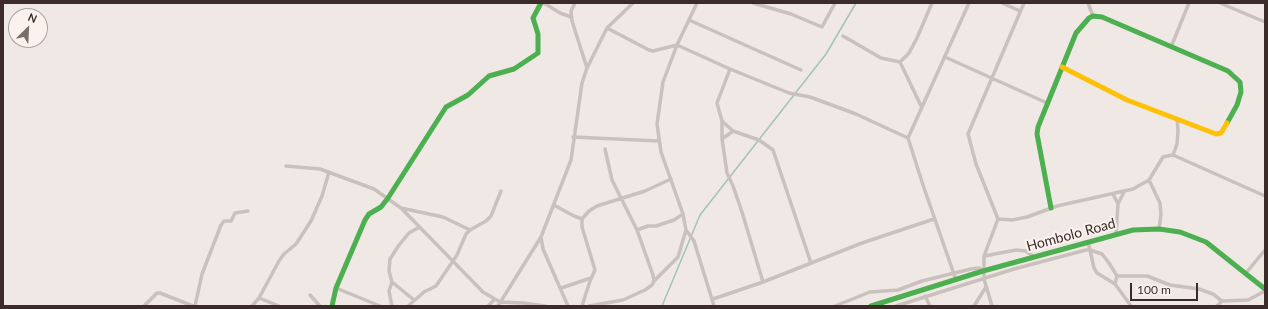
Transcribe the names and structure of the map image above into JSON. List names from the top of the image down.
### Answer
{
  "streets": {
    "street": ["Hombolo Road"]
  },
  "scale_bar": "100 m",
  "north": "top right"
}
